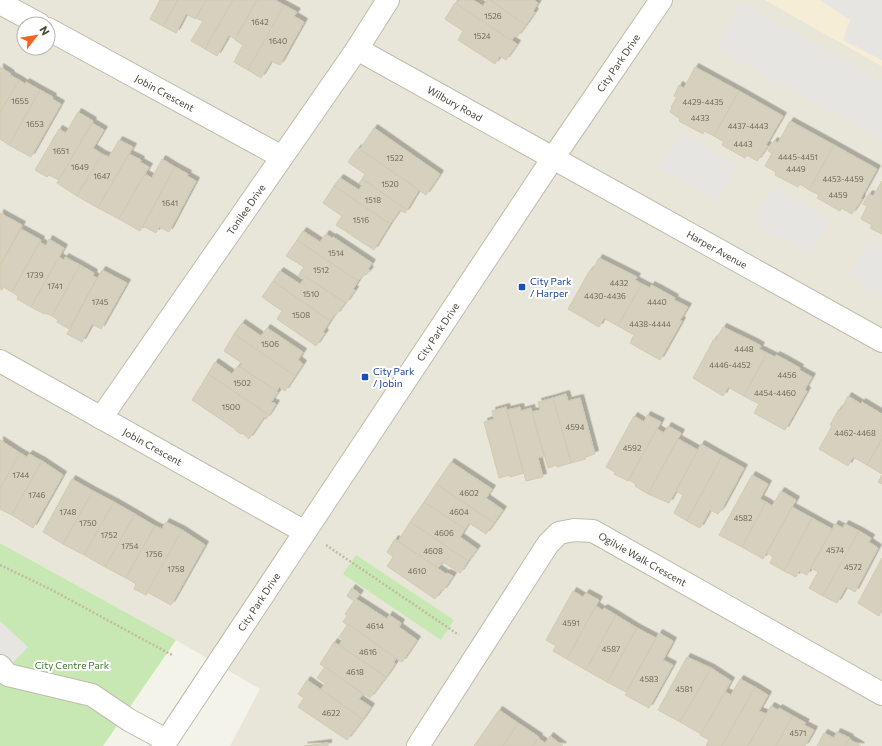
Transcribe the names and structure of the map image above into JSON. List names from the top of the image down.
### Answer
{
  "streets": {
    "street": [
      "City Park Drive",
      "Jobin Crescent",
      "Wilbury Road",
      "Tonilee Drive",
      "Harper Avenue",
      "Ogilvie Walk Crescent"
    ]
  },
  "crossings": [
    ["City Park Drive", "Jobin Crescent"],
    ["City Park Drive", "Wilbury Road"],
    ["City Park Drive", "Harper Avenue"],
    ["Jobin Crescent", "Tonilee Drive"],
    ["Wilbury Road", "Tonilee Drive"],
    ["Wilbury Road", "Harper Avenue"]
  ],
  "parks": ["City Centre Park"],
  "places": {
    "transit": ["City Park / Harper", "City Park / Jobin"]
  },
  "house_numbers": [
    "1526",
    "1642",
    "1524",
    "1640",
    "1655",
    "4429-4435",
    "4433",
    "1653",
    "4437-4443",
    "4443",
    "1651",
    "4445-4451",
    "1522",
    "1649",
    "4449",
    "1647",
    "4453-4459",
    "1520",
    "4459",
    "1518",
    "1641",
    "1516",
    "1514",
    "1512",
    "1739",
    "4432",
    "1741",
    "1510",
    "4430-4436",
    "1745",
    "4440",
    "1508",
    "4438-4444",
    "1506",
    "4448",
    "4446-4452",
    "4456",
    "1502",
    "4454-4460",
    "1500",
    "4594",
    "4462-4468",
    "4592",
    "1744",
    "4602",
    "1746",
    "1748",
    "4604",
    "4582",
    "1750",
    "4606",
    "1752",
    "1754",
    "4574",
    "4608",
    "1756",
    "4572",
    "1758",
    "4610",
    "4591",
    "4614",
    "4587",
    "4616",
    "4618",
    "4583",
    "4581",
    "4622",
    "4571"
  ],
  "north": "top right"
}
